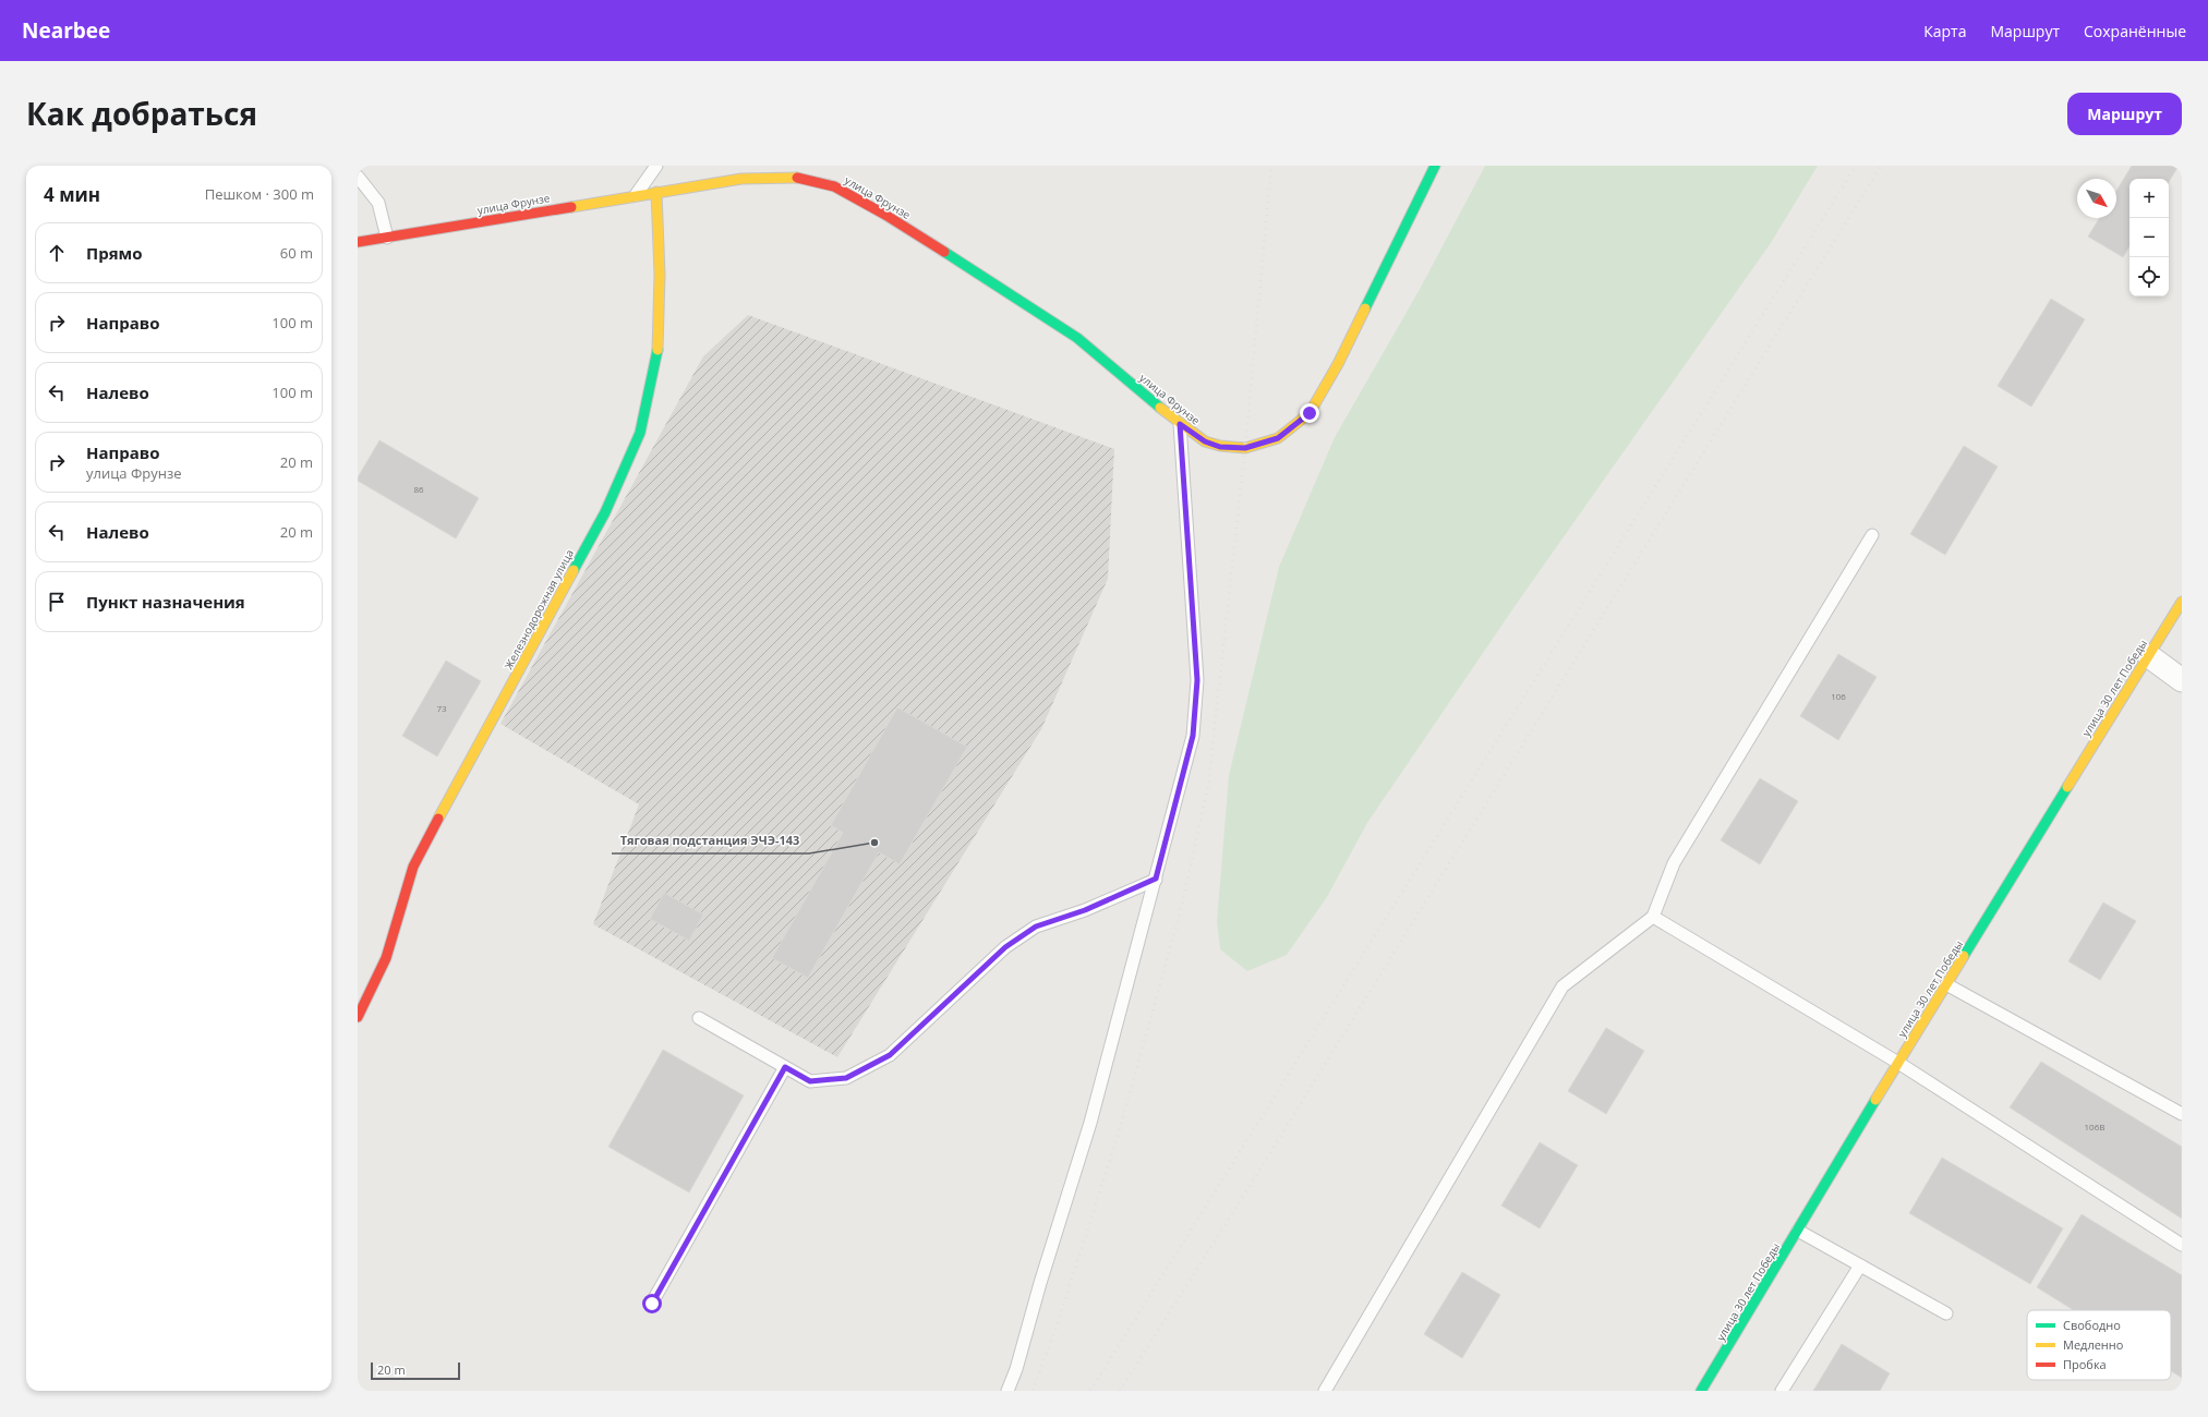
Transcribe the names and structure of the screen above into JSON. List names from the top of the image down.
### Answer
{
  "streets": {
    "street": ["улица Фрунзе", "Железнодорожная улица", "улица 30 лет Победы"]
  },
  "crossings": [
    ["улица Фрунзе", "Железнодорожная улица"]
  ],
  "places": ["Тяговая подстанция ЭЧЭ-143"],
  "house_numbers": [
    "86",
    "106",
    "73",
    "106В"
  ],
  "legend": ["Свободно", "Медленно", "Пробка"],
  "scale_bar": "20 m",
  "north": "bottom right",
  "page": {
    "header": "Nearbee",
    "nav": ["Карта", "Маршрут", "Сохранённые"],
    "title": "Как добраться",
    "buttons": "Маршрут",
    "heading": ["4 мин", "Пешком · 300 m"],
    "map_buttons": ["+", "−"],
    "list": [
      ["Прямо", "60 m"],
      ["Направо", "100 m"],
      ["Налево", "100 m"],
      ["Направо", "улица Фрунзе", "20 m"],
      ["Налево", "20 m"],
      "Пункт назначения"
    ],
    "scale": "20 m"
  }
}
